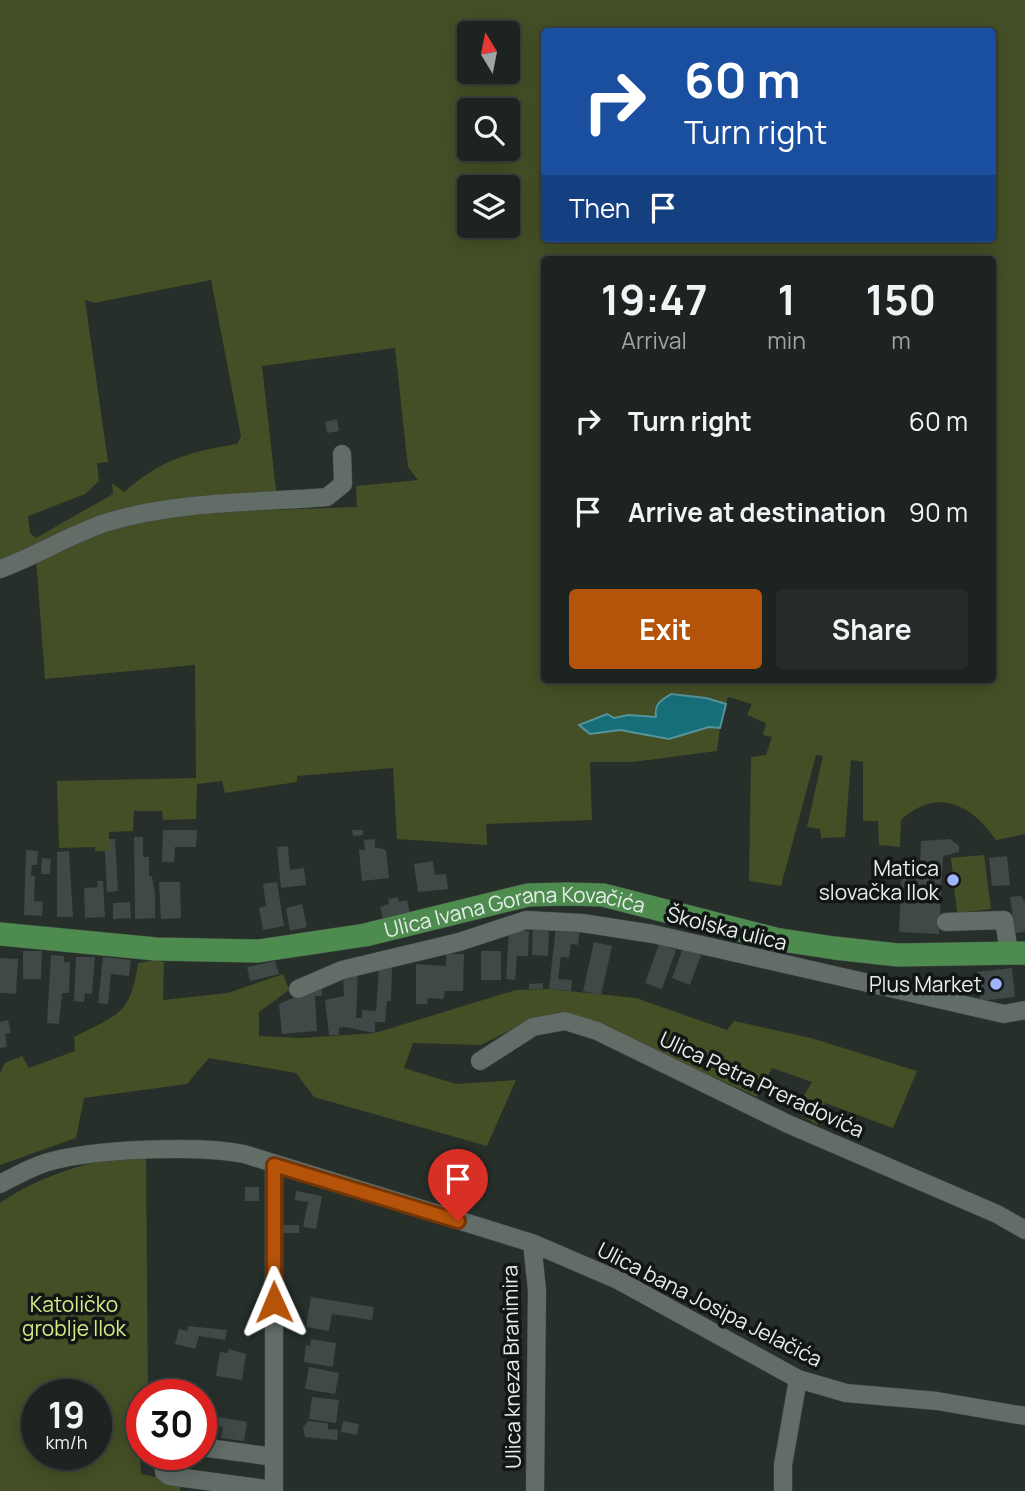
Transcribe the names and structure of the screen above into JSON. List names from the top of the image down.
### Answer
{
  "streets": {
    "main road": ["Ulica Ivana Gorana Kovačića"],
    "street": [
      "Školska ulica",
      "Ulica Petra Preradovića",
      "Ulica bana Josipa Jelačića",
      "Ulica kneza Branimira"
    ]
  },
  "crossings": [
    ["Ulica bana Josipa Jelačića", "Ulica kneza Branimira"]
  ],
  "parks": ["Katoličko groblje Ilok"],
  "places": ["Matica slovačka Ilok", "Plus Market"],
  "north": "top",
  "page": {
    "turn": ["60 m", "Turn right"],
    "then": "Then",
    "eta": [
      "19:47",
      "Arrival",
      "1",
      "min",
      "150",
      "m"
    ],
    "list": [
      {
        "name": "Turn right",
        "value": "60 m"
      },
      {
        "name": "Arrive at destination",
        "value": "90 m"
      }
    ],
    "buttons": ["Exit", "Share"],
    "speed": "19 km/h",
    "limit": "30"
  }
}
